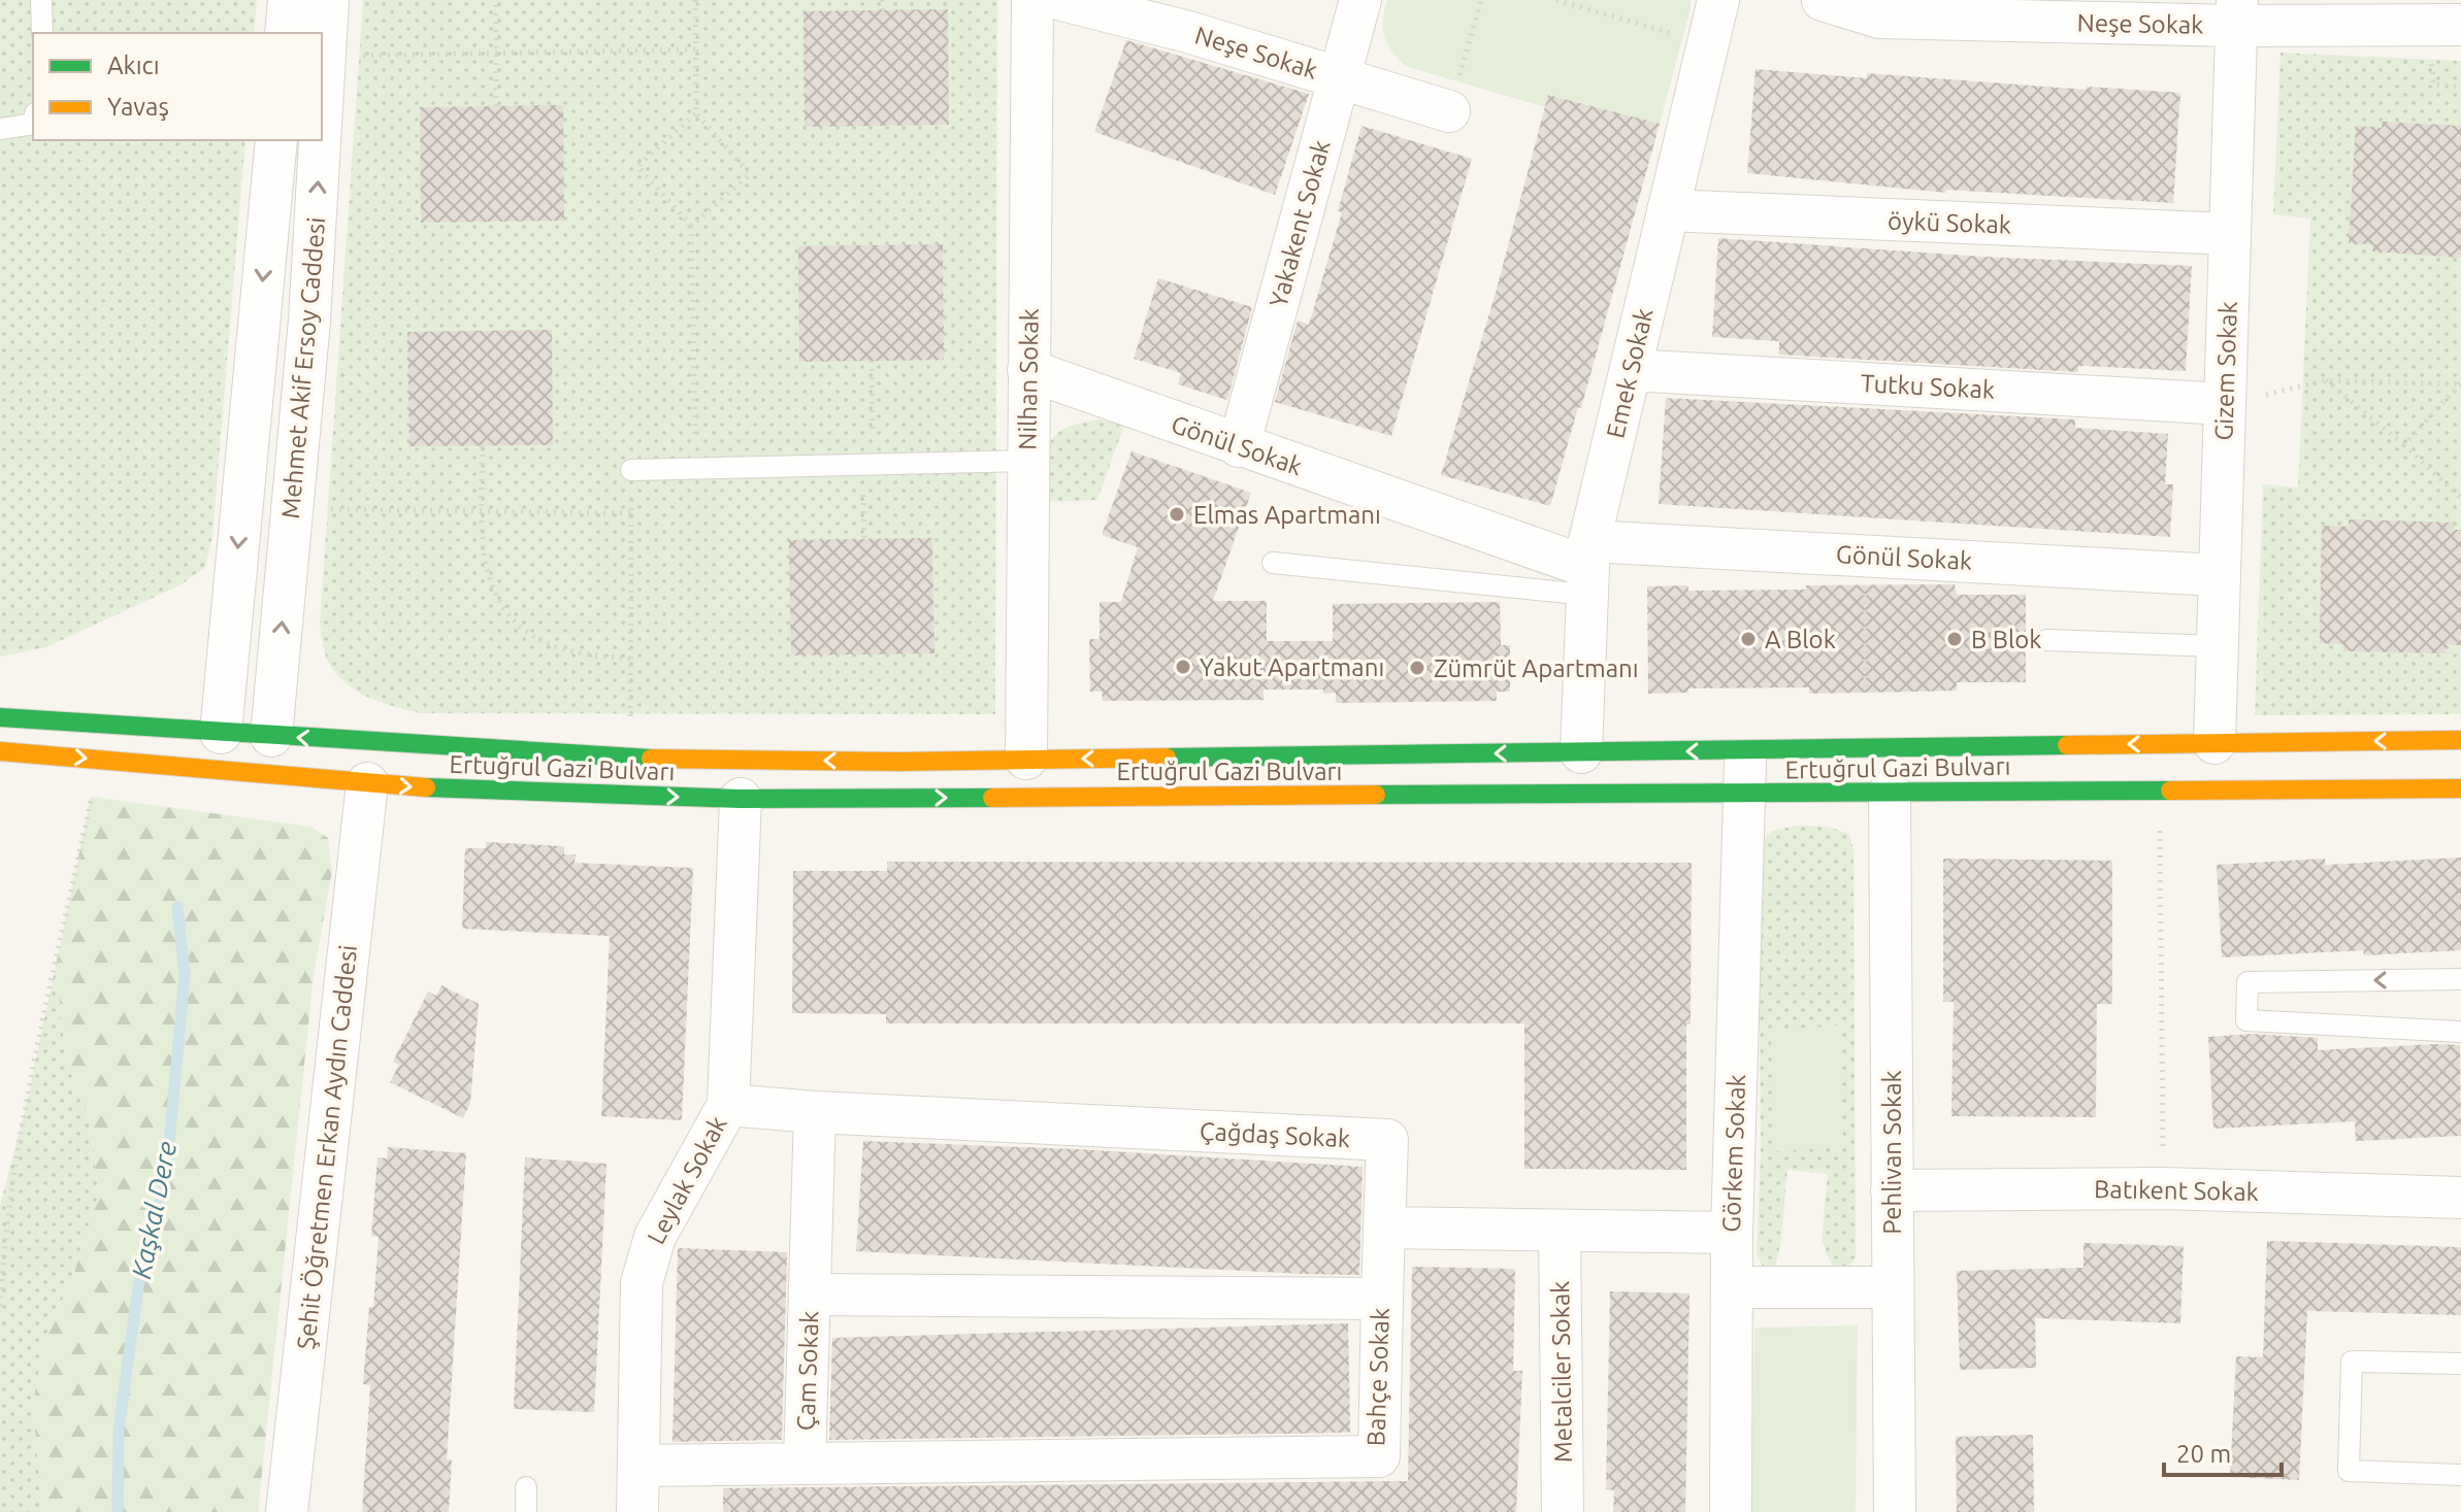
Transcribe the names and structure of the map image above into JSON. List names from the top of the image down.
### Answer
{
  "streets": {
    "main road": ["Ertuğrul Gazi Bulvarı"],
    "street": [
      "Neşe Sokak",
      "öykü Sokak",
      "Yakakent Sokak",
      "Mehmet Akif Ersoy Caddesi",
      "Gizem Sokak",
      "Emek Sokak",
      "Nilhan Sokak",
      "Tutku Sokak",
      "Gönül Sokak",
      "Çağdaş Sokak",
      "Şehit Öğretmen Erkan Aydın Caddesi",
      "Pehlivan Sokak",
      "Görkem Sokak",
      "Leylak Sokak",
      "Batıkent Sokak",
      "Çam Sokak",
      "Metalciler Sokak",
      "Bahçe Sokak"
    ]
  },
  "crossings": [
    ["Neşe Sokak", "Yakakent Sokak"],
    ["Neşe Sokak", "Gizem Sokak"],
    ["öykü Sokak", "Gizem Sokak"],
    ["öykü Sokak", "Emek Sokak"],
    ["Yakakent Sokak", "Gönül Sokak"],
    ["Mehmet Akif Ersoy Caddesi", "Ertuğrul Gazi Bulvarı"],
    ["Gizem Sokak", "Tutku Sokak"],
    ["Gizem Sokak", "Gönül Sokak"],
    ["Gizem Sokak", "Ertuğrul Gazi Bulvarı"],
    ["Emek Sokak", "Tutku Sokak"],
    ["Emek Sokak", "Gönül Sokak"],
    ["Emek Sokak", "Ertuğrul Gazi Bulvarı"],
    ["Nilhan Sokak", "Gönül Sokak"],
    ["Nilhan Sokak", "Ertuğrul Gazi Bulvarı"],
    ["Ertuğrul Gazi Bulvarı", "Şehit Öğretmen Erkan Aydın Caddesi"],
    ["Ertuğrul Gazi Bulvarı", "Pehlivan Sokak"],
    ["Ertuğrul Gazi Bulvarı", "Görkem Sokak"],
    ["Ertuğrul Gazi Bulvarı", "Leylak Sokak"],
    ["Çağdaş Sokak", "Leylak Sokak"],
    ["Çağdaş Sokak", "Çam Sokak"],
    ["Pehlivan Sokak", "Batıkent Sokak"],
    ["Leylak Sokak", "Çam Sokak"],
    ["Çam Sokak", "Bahçe Sokak"]
  ],
  "water": ["Kaşkal Dere"],
  "places": [
    "Elmas Apartmanı",
    "A Blok",
    "B Blok",
    "Yakut Apartmanı",
    "Zümrüt Apartmanı"
  ],
  "legend": ["Akıcı", "Yavaş"],
  "scale_bar": "20 m"
}
